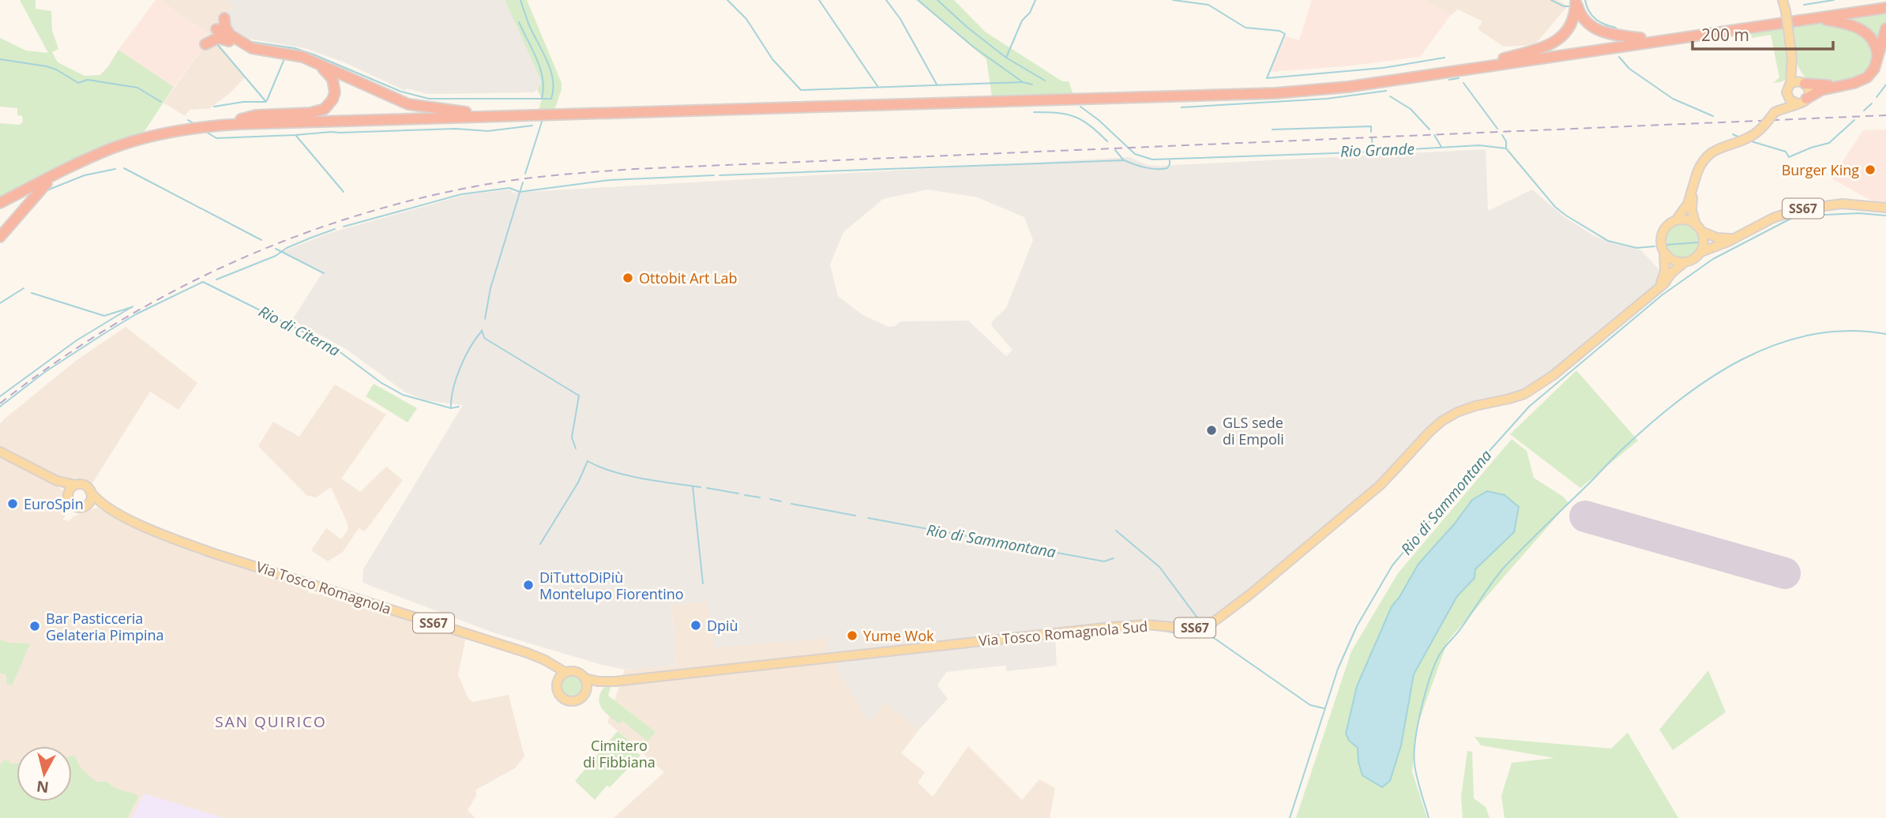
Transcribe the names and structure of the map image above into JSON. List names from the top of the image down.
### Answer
{
  "streets": {
    "main road": ["SS67", "Via Tosco Romagnola", "Via Tosco Romagnola Sud"]
  },
  "crossings": [
    ["SS67", "Via Tosco Romagnola"],
    ["SS67", "Via Tosco Romagnola Sud"],
    ["Via Tosco Romagnola", "Via Tosco Romagnola Sud"]
  ],
  "districts": ["SAN QUIRICO"],
  "water": ["Rio Grande", "Rio di Citerna", "Rio di Sammontana"],
  "parks": ["Cimitero di Fibbiana"],
  "places": [
    "Burger King",
    "Ottobit Art Lab",
    "GLS sede di Empoli",
    "EuroSpin",
    "DiTuttoDiPiù Montelupo Fiorentino",
    "Dpiù",
    "Bar Pasticceria Gelateria Pimpina",
    "Yume Wok"
  ],
  "scale_bar": "200 m",
  "north": "bottom"
}
